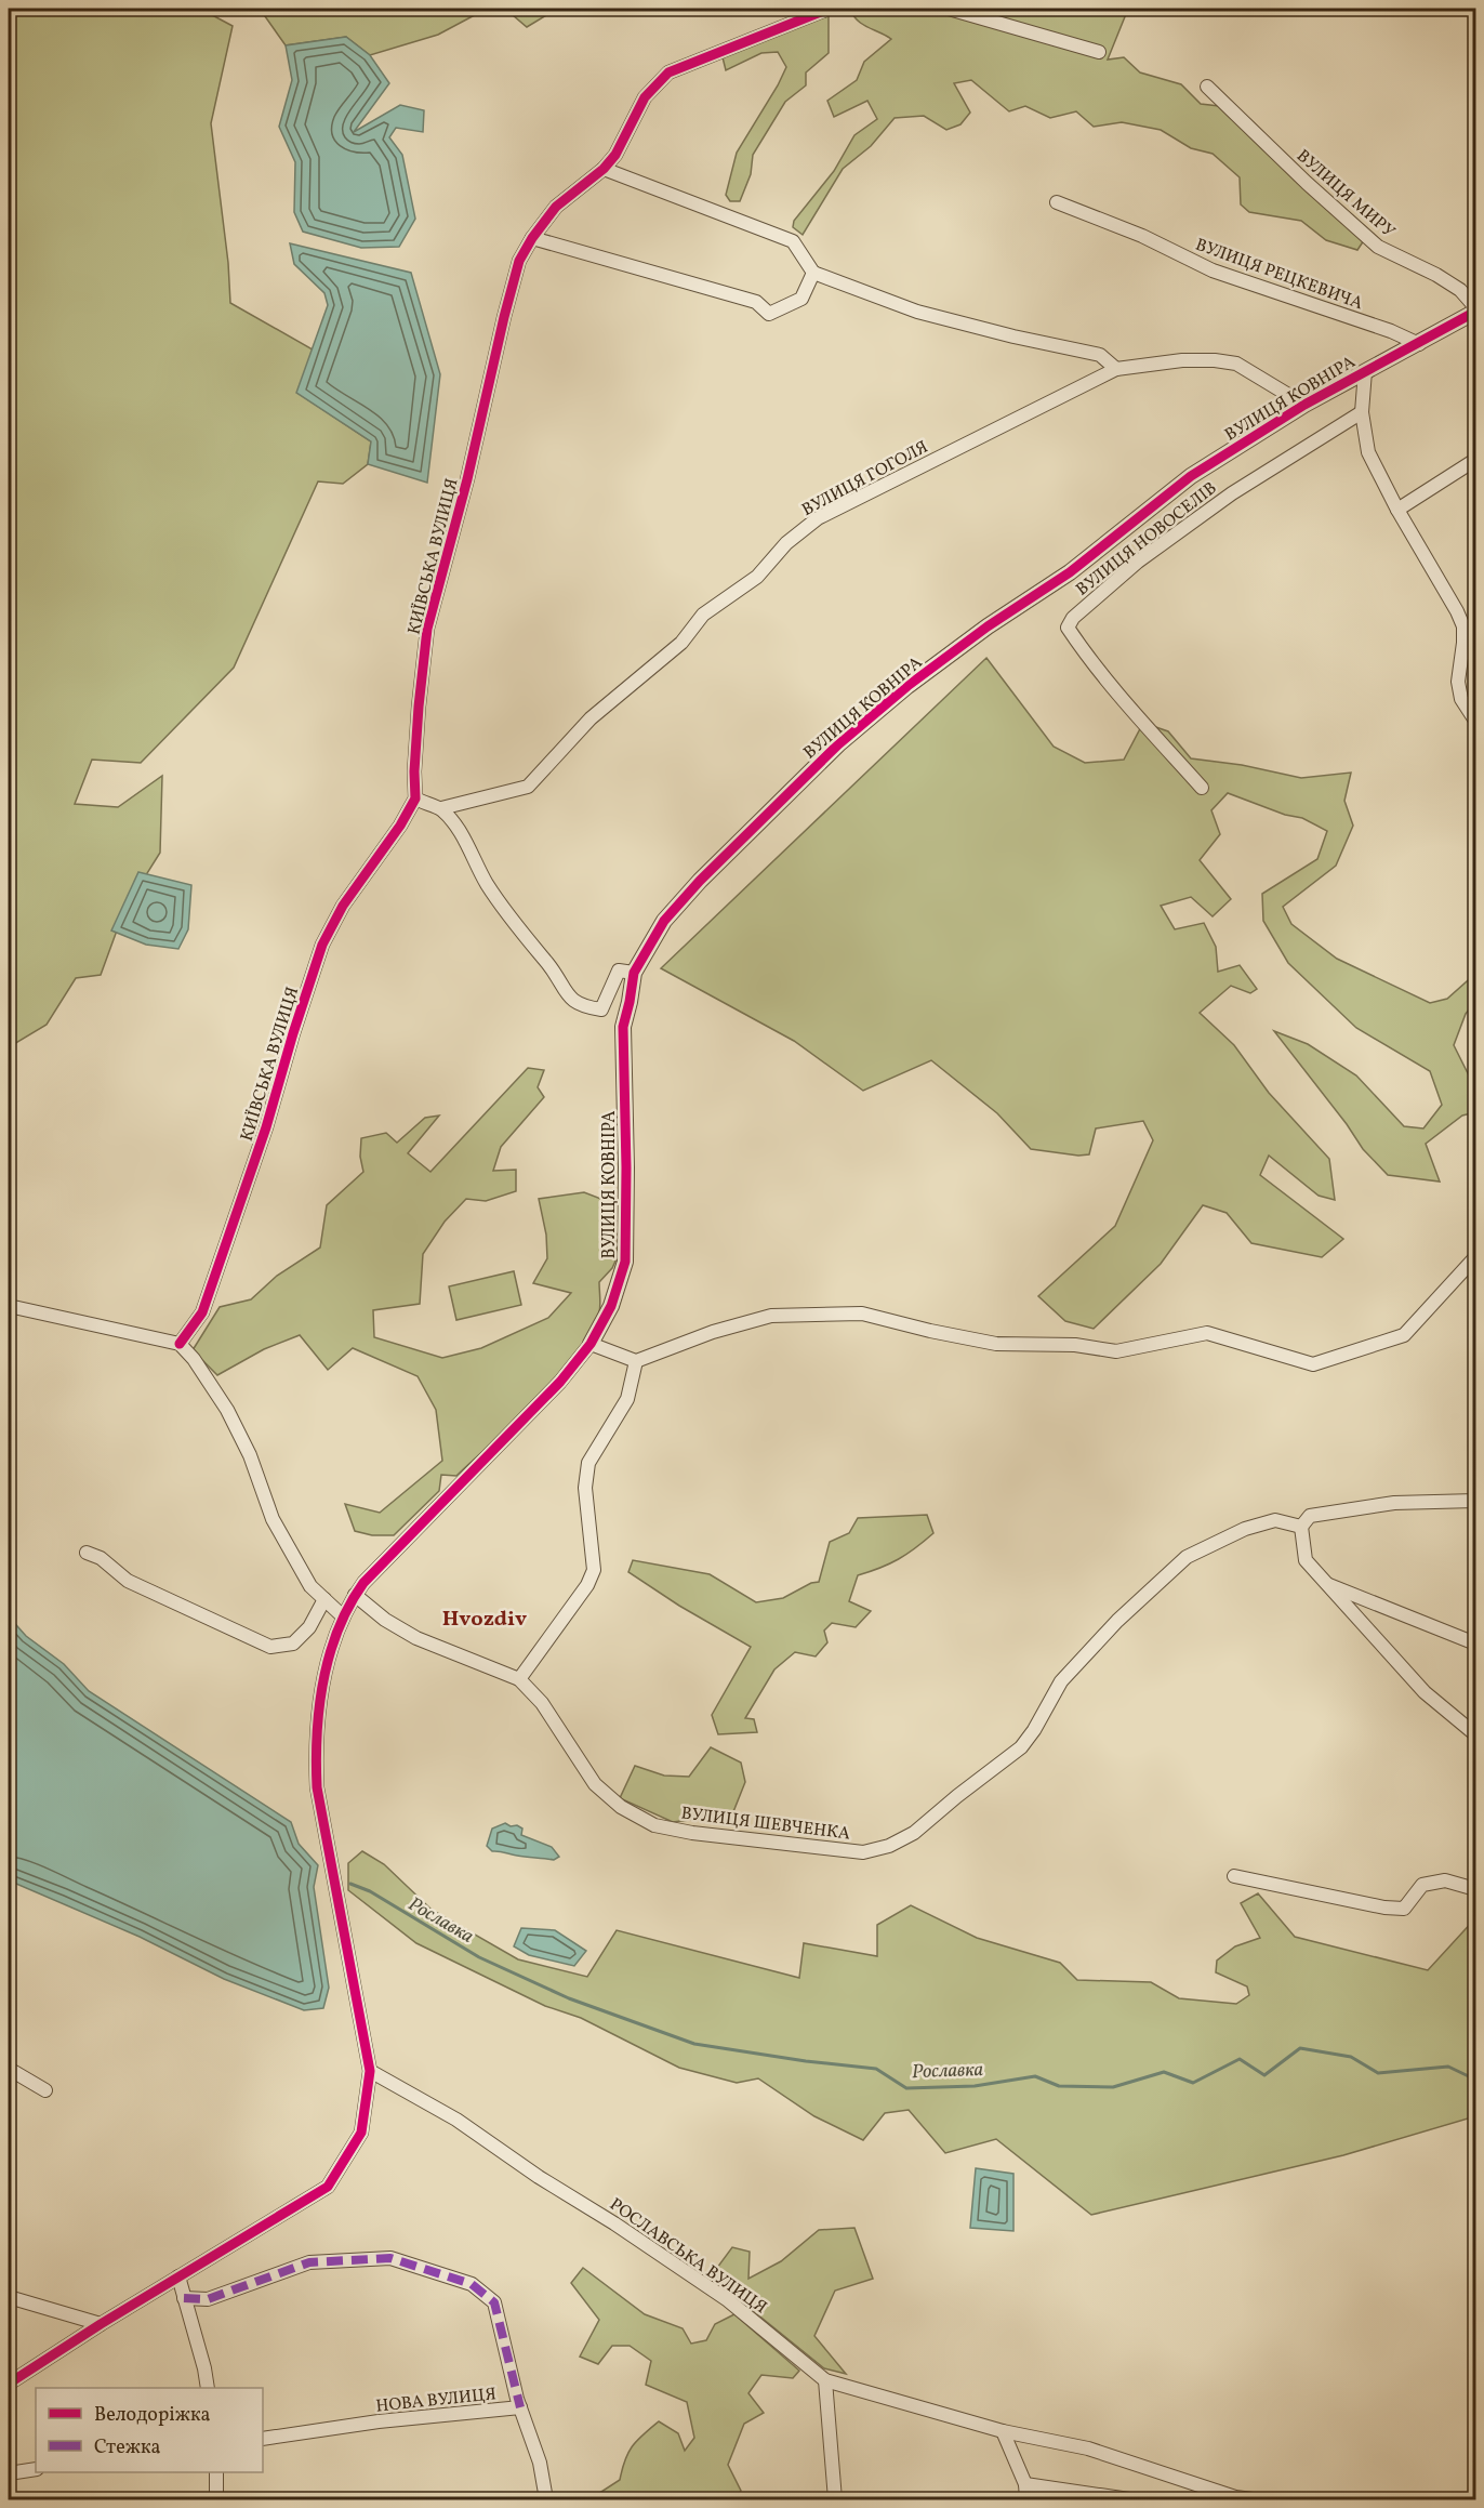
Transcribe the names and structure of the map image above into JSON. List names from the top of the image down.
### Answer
{
  "streets": {
    "street": [
      "ВУЛИЦЯ МИРУ",
      "ВУЛИЦЯ РЕЦКЕВИЧА",
      "ВУЛИЦЯ КОВНІРА",
      "ВУЛИЦЯ ГОГОЛЯ",
      "ВУЛИЦЯ НОВОСЕЛІВ",
      "КИЇВСЬКА ВУЛИЦЯ",
      "ВУЛИЦЯ ШЕВЧЕНКА",
      "РОСЛАВСЬКА ВУЛИЦЯ",
      "НОВА ВУЛИЦЯ"
    ]
  },
  "crossings": [
    ["ВУЛИЦЯ МИРУ", "ВУЛИЦЯ КОВНІРА"],
    ["ВУЛИЦЯ РЕЦКЕВИЧА", "ВУЛИЦЯ КОВНІРА"],
    ["ВУЛИЦЯ КОВНІРА", "ВУЛИЦЯ ГОГОЛЯ"]
  ],
  "districts": ["Hvozdiv"],
  "water": ["Рославка"],
  "legend": ["Велодоріжка", "Стежка"]
}
